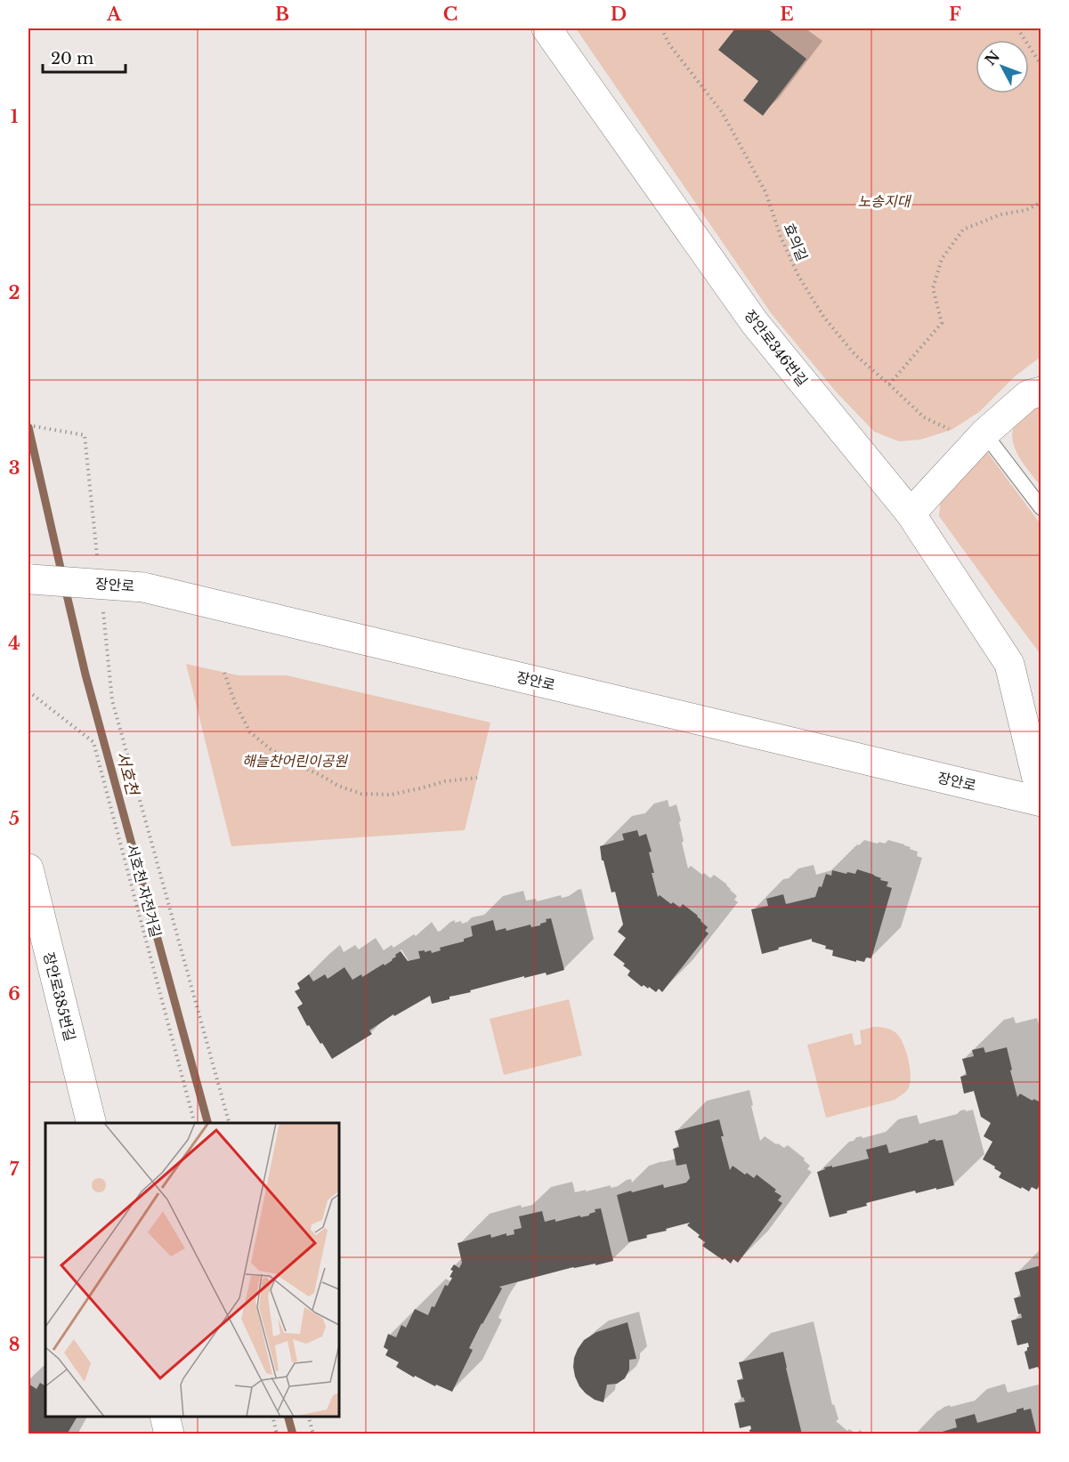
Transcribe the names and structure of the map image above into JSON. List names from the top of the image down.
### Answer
{
  "streets": {
    "street": ["장안로346번길", "장안로", "장안로385번길"],
    "path": ["효의길", "서호천 자전거길"]
  },
  "water": ["서호천"],
  "parks": ["노송지대", "해늘찬어린이공원"],
  "scale_bar": "20 m",
  "north": "top left",
  "grid": {
    "columns": [
      "A",
      "B",
      "C",
      "D",
      "E",
      "F"
    ],
    "rows": [
      "1",
      "2",
      "3",
      "4",
      "5",
      "6",
      "7",
      "8"
    ]
  }
}
